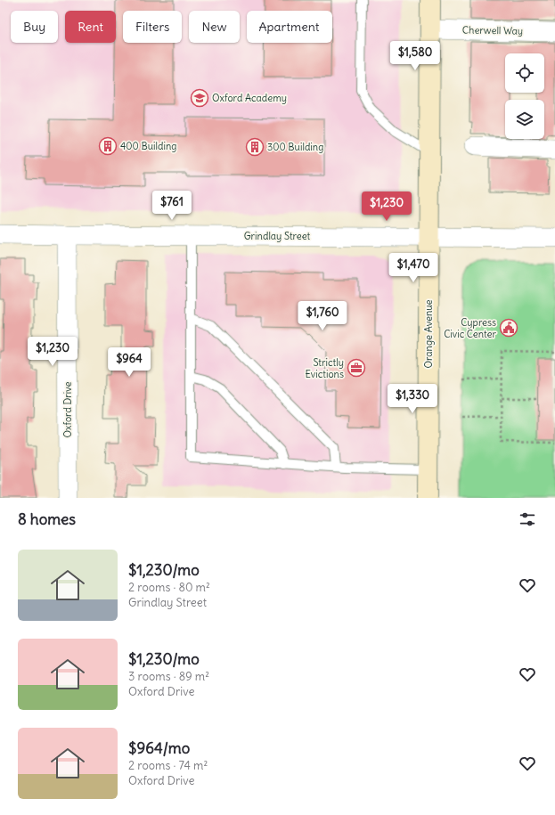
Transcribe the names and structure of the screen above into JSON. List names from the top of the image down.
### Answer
{
  "streets": {
    "main road": ["Orange Avenue"],
    "street": ["Cherwell Way", "Grindlay Street", "Oxford Drive"]
  },
  "crossings": [
    ["Cherwell Way", "Orange Avenue"],
    ["Grindlay Street", "Orange Avenue"],
    ["Grindlay Street", "Oxford Drive"]
  ],
  "places": {
    "school or university": ["Oxford Academy"],
    "building": ["400 Building", "300 Building"],
    "public building": ["Cypress Civic Center"],
    "office": ["Strictly Evictions"]
  },
  "page": {
    "chip": [
      "Buy",
      "Rent",
      "Filters",
      "New",
      "Apartment"
    ],
    "price": [
      "$1,580",
      "$761",
      "$1,230",
      "$1,470",
      "$1,760",
      "$1,230",
      "$964",
      "$1,330"
    ],
    "heading": "8 homes",
    "list": [
      {
        "name": "$1,230/mo",
        "note": "2 rooms · 80 m² · Grindlay Street"
      },
      {
        "name": "$1,230/mo",
        "note": "3 rooms · 89 m² · Oxford Drive"
      },
      {
        "name": "$964/mo",
        "note": "2 rooms · 74 m² · Oxford Drive"
      }
    ]
  }
}
